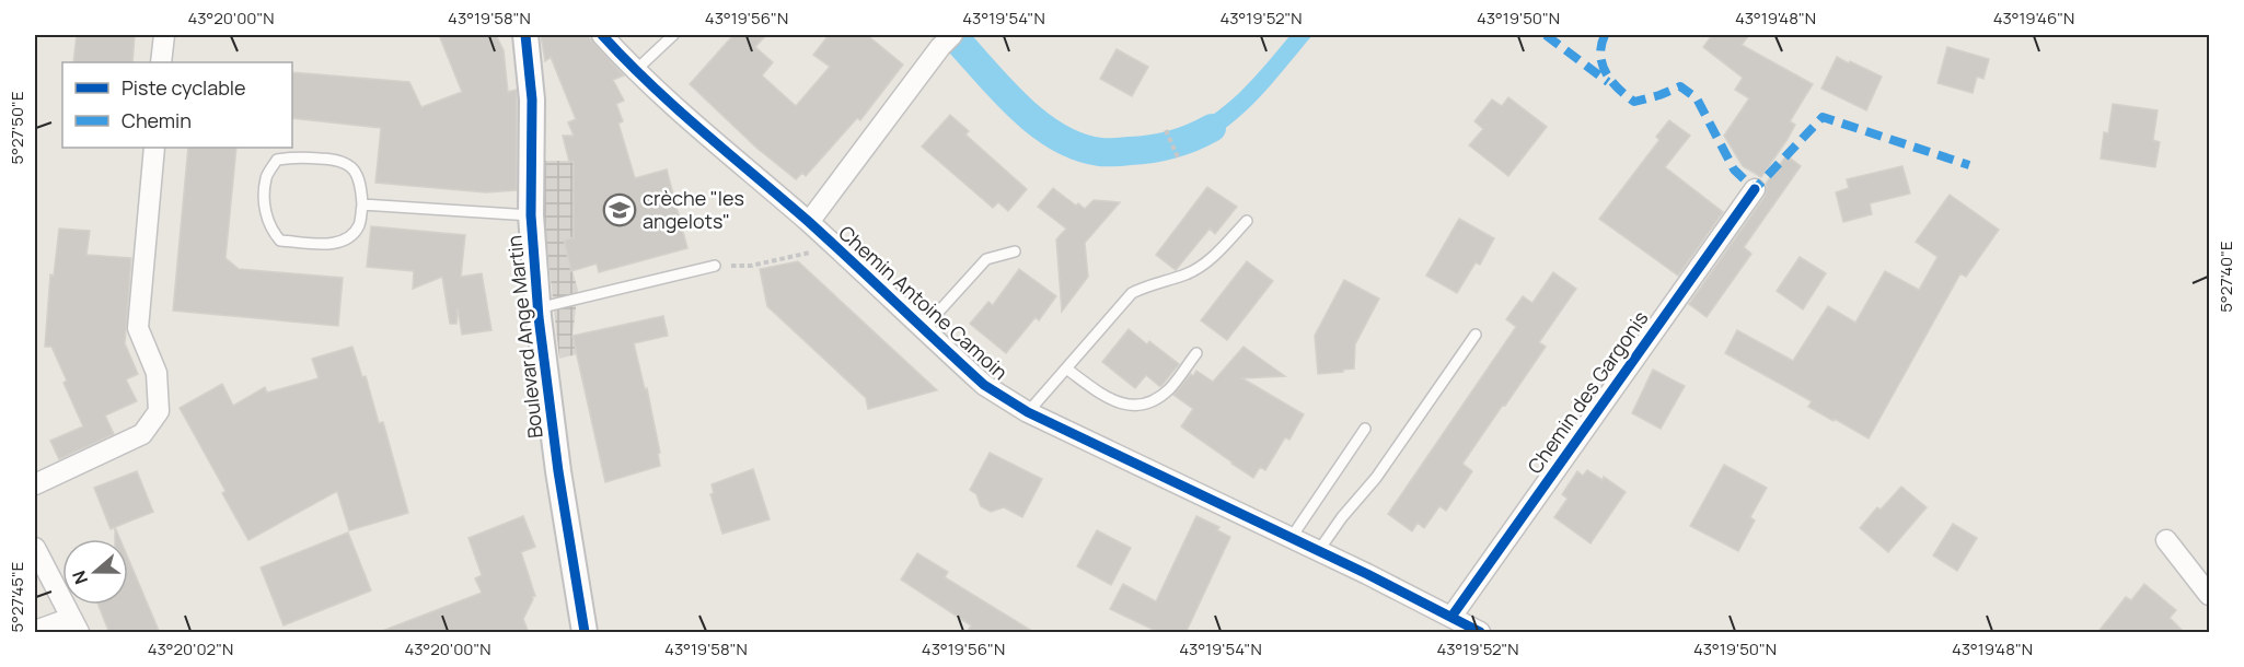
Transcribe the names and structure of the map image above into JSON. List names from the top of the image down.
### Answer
{
  "streets": {
    "street": ["Chemin Antoine Camoin", "Boulevard Ange Martin", "Chemin des Gargonis"]
  },
  "crossings": [
    ["Chemin Antoine Camoin", "Chemin des Gargonis"]
  ],
  "places": {
    "school or university": ["crèche \"les angelots\""]
  },
  "legend": ["Piste cyclable", "Chemin"],
  "north": "left",
  "coordinates": [
    "43°20'00\"N",
    "43°19'58\"N",
    "43°19'56\"N",
    "43°19'54\"N",
    "43°19'52\"N",
    "43°19'50\"N",
    "43°19'48\"N",
    "43°19'46\"N",
    "5°27'50\"E",
    "5°27'40\"E",
    "5°27'45\"E",
    "43°20'02\"N"
  ]
}
